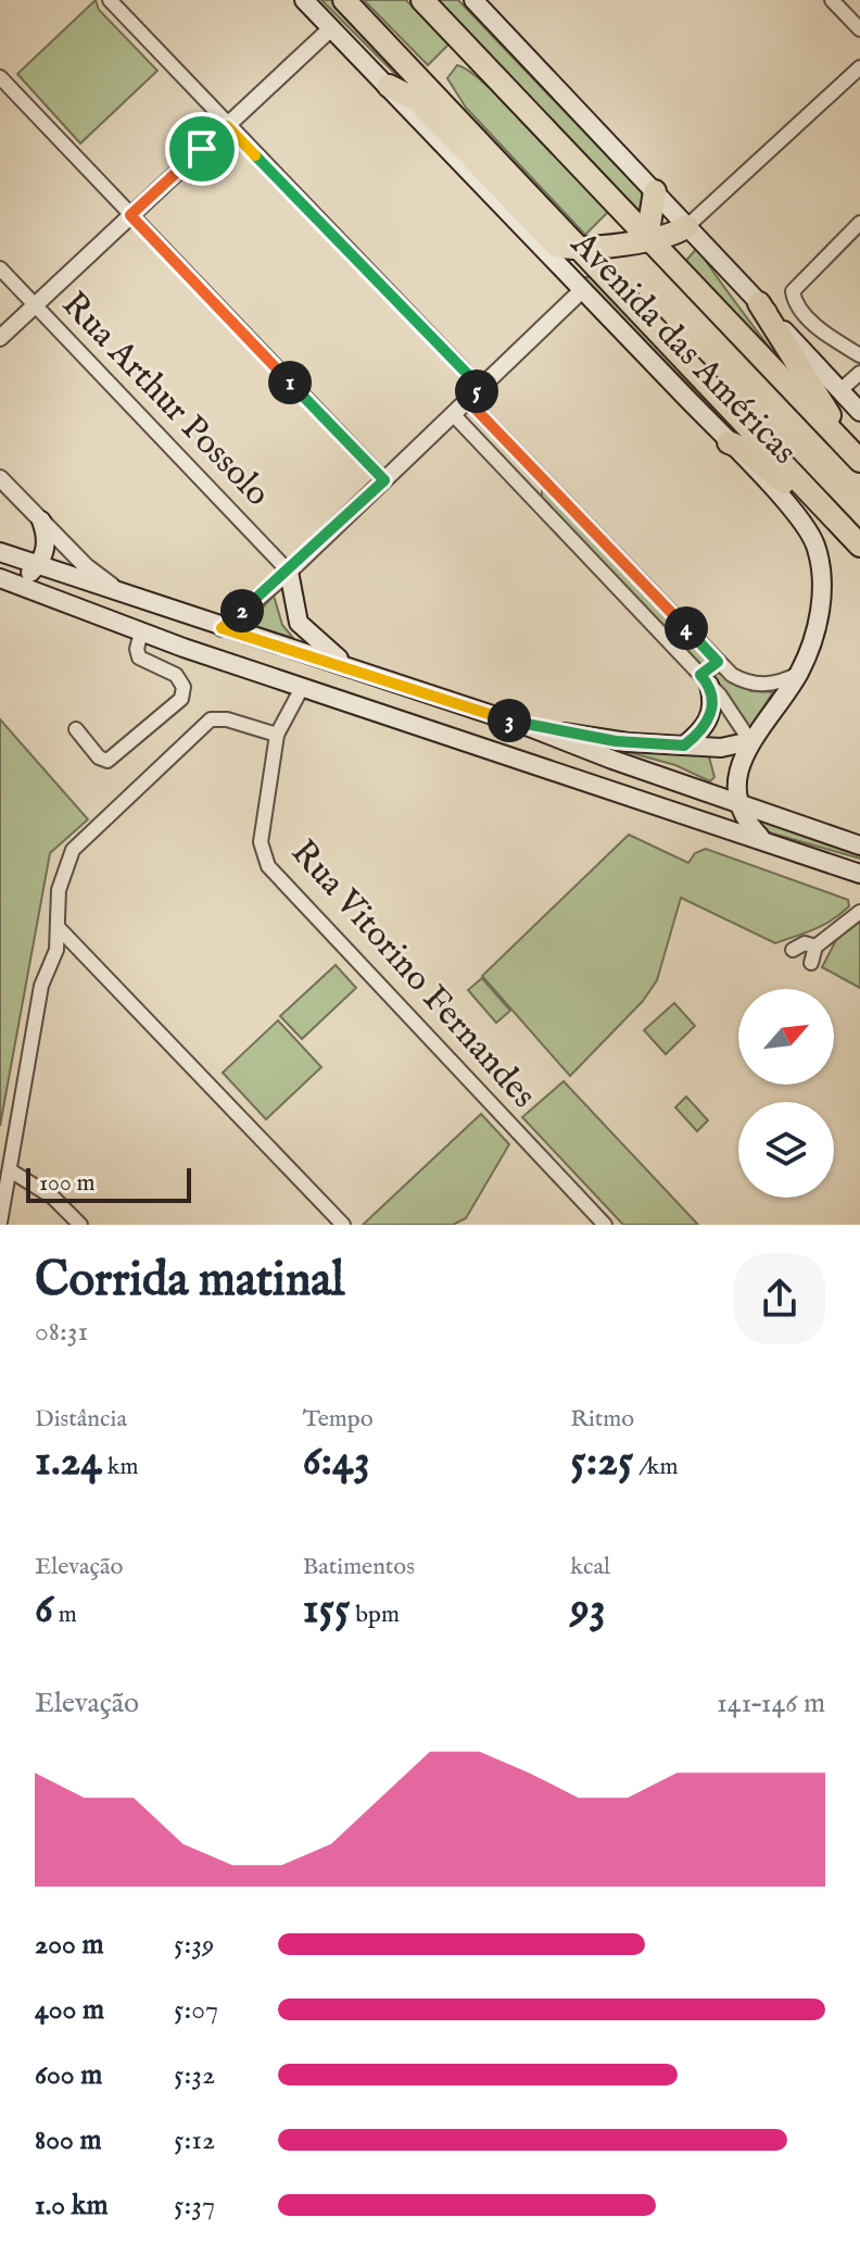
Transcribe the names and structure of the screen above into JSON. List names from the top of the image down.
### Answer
{
  "streets": {
    "highway": ["Avenida das Américas"],
    "street": ["Rua Arthur Possolo", "Rua Vitorino Fernandes"]
  },
  "scale_bar": "100 m",
  "north": "top right",
  "page": {
    "pins": [
      "1",
      "5",
      "2",
      "4",
      "3"
    ],
    "scale": "100 m",
    "heading": ["Corrida matinal", "08:31"],
    "stats": [
      ["Distância", "1.24 km"],
      ["Tempo", "6:43"],
      ["Ritmo", "5:25 /km"],
      ["Elevação", "6 m"],
      ["Batimentos", "155 bpm"],
      ["kcal", "93"]
    ],
    "chart": ["Elevação", "141–146 m"],
    "list": [
      {
        "name": "200 m",
        "note": "5:39"
      },
      {
        "name": "400 m",
        "note": "5:07"
      },
      {
        "name": "600 m",
        "note": "5:32"
      },
      {
        "name": "800 m",
        "note": "5:12"
      },
      {
        "name": "1.0 km",
        "note": "5:37"
      }
    ]
  }
}
